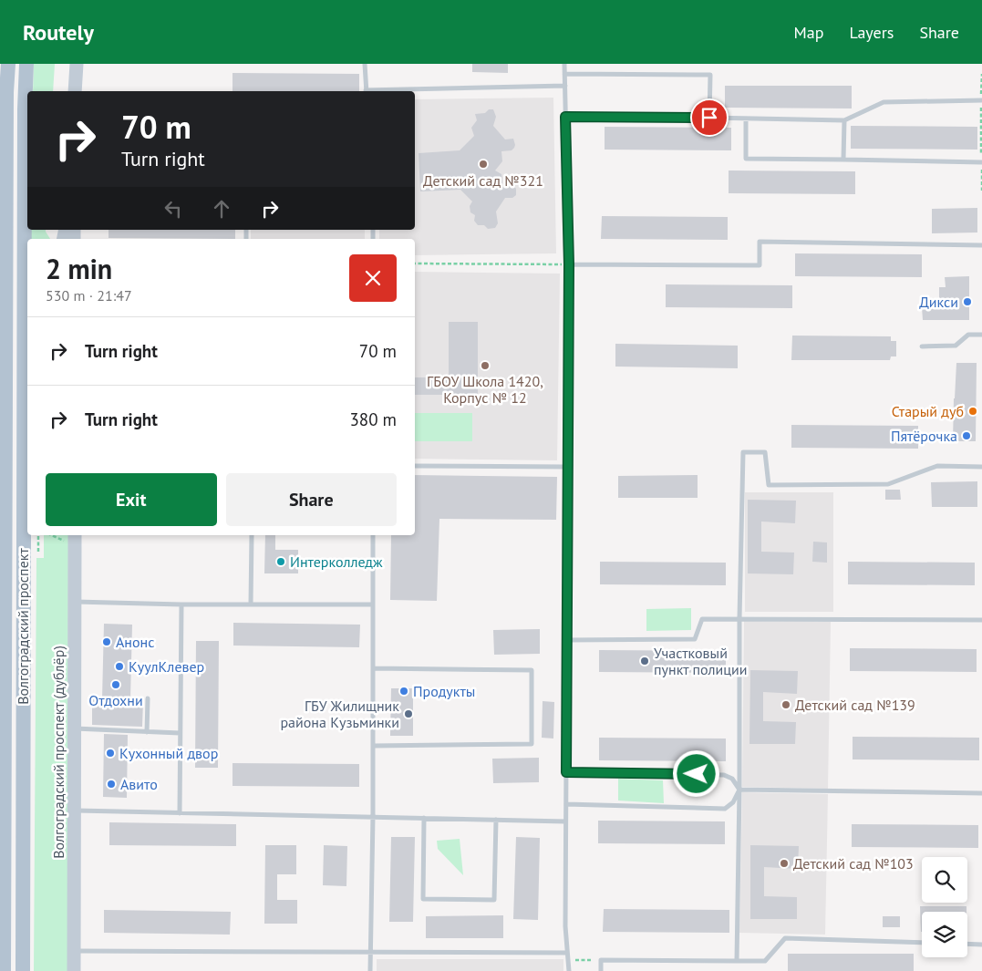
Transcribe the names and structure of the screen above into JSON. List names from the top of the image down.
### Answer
{
  "streets": {
    "main road": ["Волгоградский проспект"],
    "street": ["Волгоградский проспект (дублёр)"]
  },
  "places": [
    "Детский сад №321",
    "Дикси",
    "ГБОУ Школа 1420, Корпус № 12",
    "Старый дуб",
    "Пятёрочка",
    "Интерколледж",
    "Анонс",
    "Участковый пункт полиции",
    "КуулКлевер",
    "Отдохни",
    "Продукты",
    "Детский сад №139",
    "ГБУ Жилищник района Кузьминки",
    "Кухонный двор",
    "Авито",
    "Детский сад №103"
  ],
  "page": {
    "header": "Routely",
    "nav": ["Map", "Layers", "Share"],
    "turn": ["70 m", "Turn right"],
    "heading": ["2 min", "530 m · 21:47"],
    "list": [
      {
        "name": "Turn right",
        "value": "70 m"
      },
      {
        "name": "Turn right",
        "value": "380 m"
      }
    ],
    "buttons": ["Exit", "Share"]
  }
}
